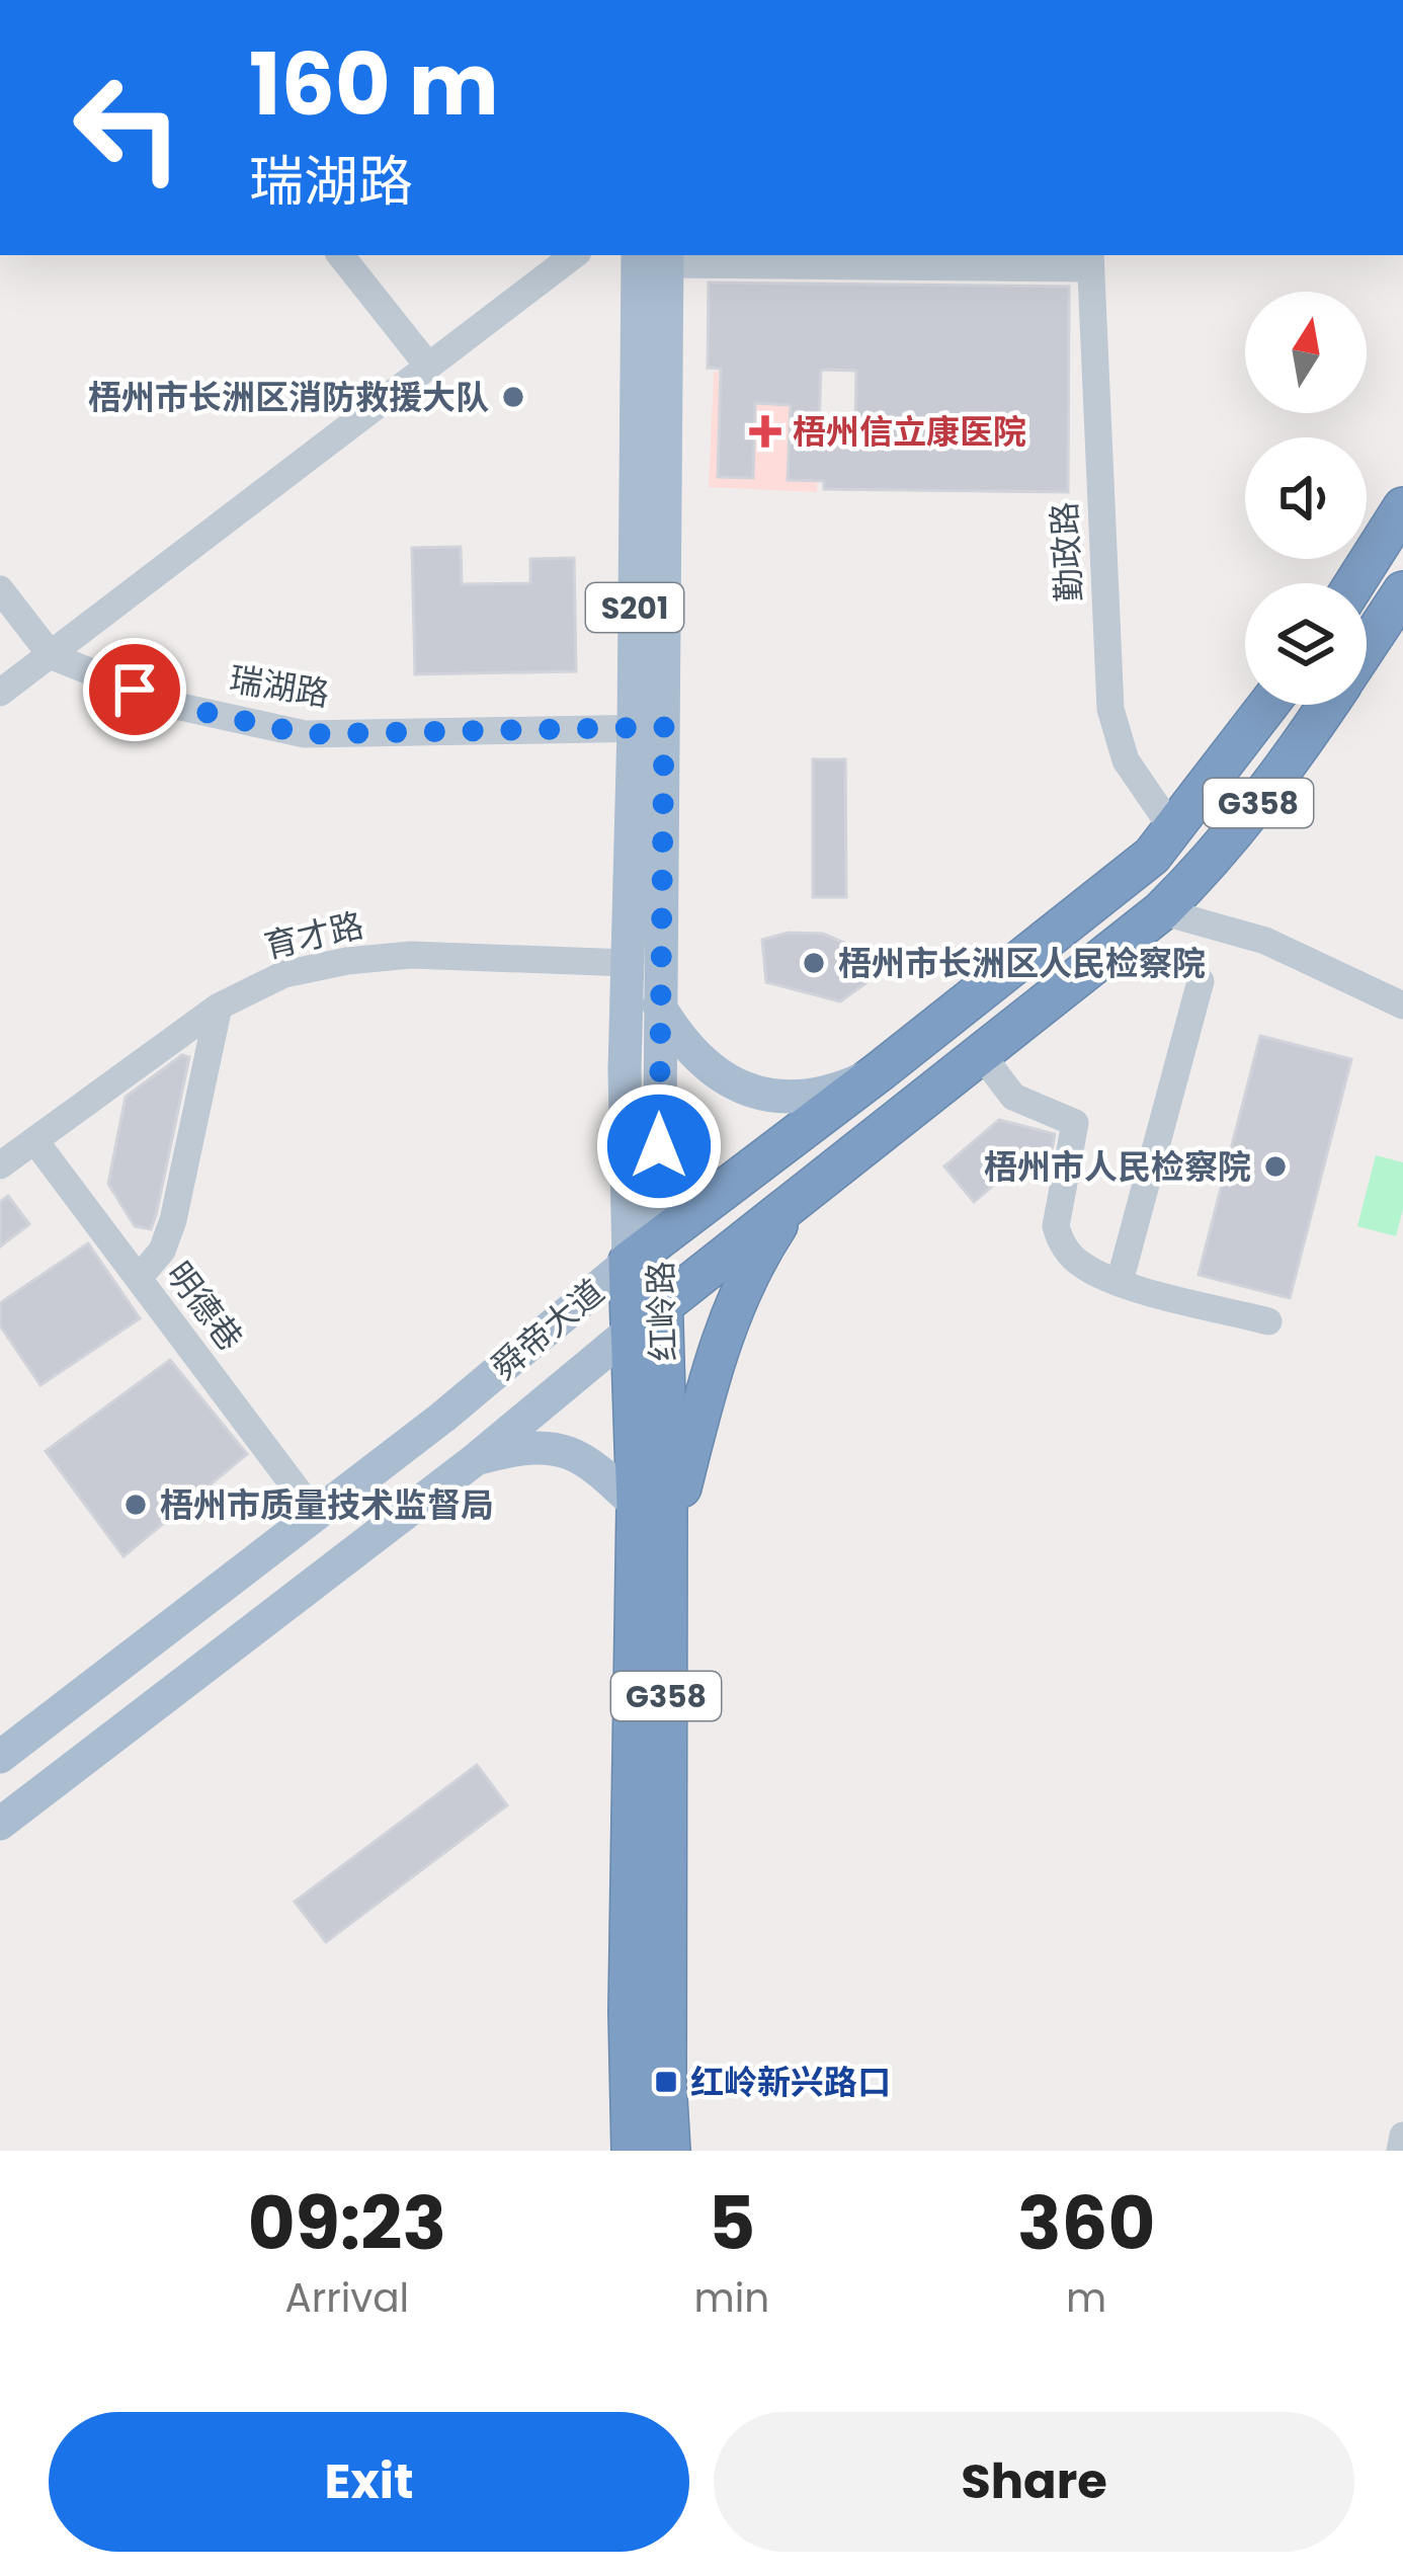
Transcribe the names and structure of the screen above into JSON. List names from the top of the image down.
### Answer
{
  "streets": {
    "highway": ["G358", "红岭路", "舜帝大道"],
    "main road": ["S201"],
    "street": [
      "勤政路",
      "瑞湖路",
      "育才路",
      "明德巷"
    ]
  },
  "crossings": [
    ["勤政路", "舜帝大道"],
    ["瑞湖路", "红岭路"],
    ["G358", "红岭路"],
    ["G358", "舜帝大道"],
    ["育才路", "明德巷"],
    ["育才路", "红岭路"],
    ["明德巷", "舜帝大道"],
    ["红岭路", "舜帝大道"]
  ],
  "places": {
    "other": [
      "梧州市长洲区消防救援大队",
      "梧州市长洲区人民检察院",
      "梧州市人民检察院",
      "梧州市质量技术监督局"
    ],
    "health": ["梧州信立康医院"],
    "transit": ["红岭新兴路口"]
  },
  "north": "top",
  "page": {
    "turn": ["160 m", "瑞湖路"],
    "eta": [
      "09:23",
      "Arrival",
      "5",
      "min",
      "360",
      "m"
    ],
    "buttons": ["Exit", "Share"]
  }
}
